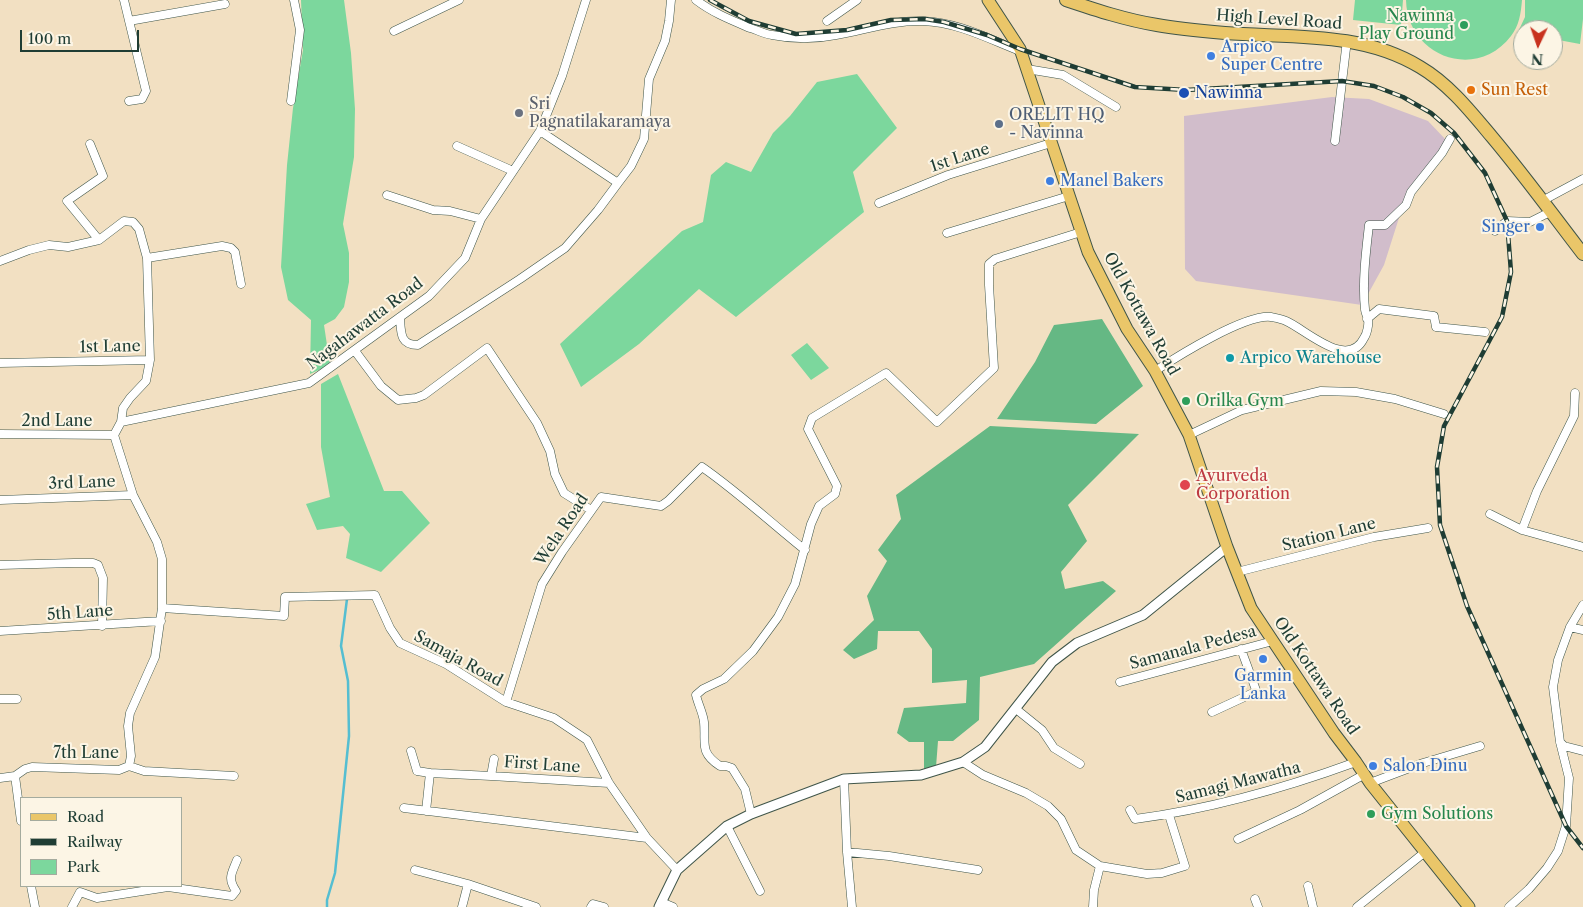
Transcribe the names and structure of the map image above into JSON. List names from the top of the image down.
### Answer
{
  "streets": {
    "highway": ["High Level Road"],
    "main road": ["Old Kottawa Road"],
    "street": [
      "1st Lane",
      "Nagahawatta Road",
      "2nd Lane",
      "3rd Lane",
      "Wela Road",
      "Station Lane",
      "5th Lane",
      "Samanala Pedesa",
      "Samaja Road",
      "7th Lane",
      "First Lane",
      "Samagi Mawatha"
    ]
  },
  "crossings": [
    ["1st Lane", "Old Kottawa Road"],
    ["1st Lane", "Nagahawatta Road"],
    ["Old Kottawa Road", "Station Lane"],
    ["Old Kottawa Road", "Samanala Pedesa"],
    ["Old Kottawa Road", "Samagi Mawatha"],
    ["2nd Lane", "3rd Lane"],
    ["Wela Road", "Samaja Road"],
    ["Samaja Road", "First Lane"]
  ],
  "places": [
    "Nawinna Play Ground",
    "Arpico Super Centre",
    "Sun Rest",
    "Nawinna",
    "Sri Pagnatilakaramaya",
    "ORELIT HQ - Navinna",
    "Manel Bakers",
    "Singer",
    "Arpico Warehouse",
    "Orilka Gym",
    "Ayurveda Corporation",
    "Garmin Lanka",
    "Salon Dinu",
    "Gym Solutions"
  ],
  "legend": ["Road", "Railway", "Park"],
  "scale_bar": "100 m",
  "north": "bottom"
}
